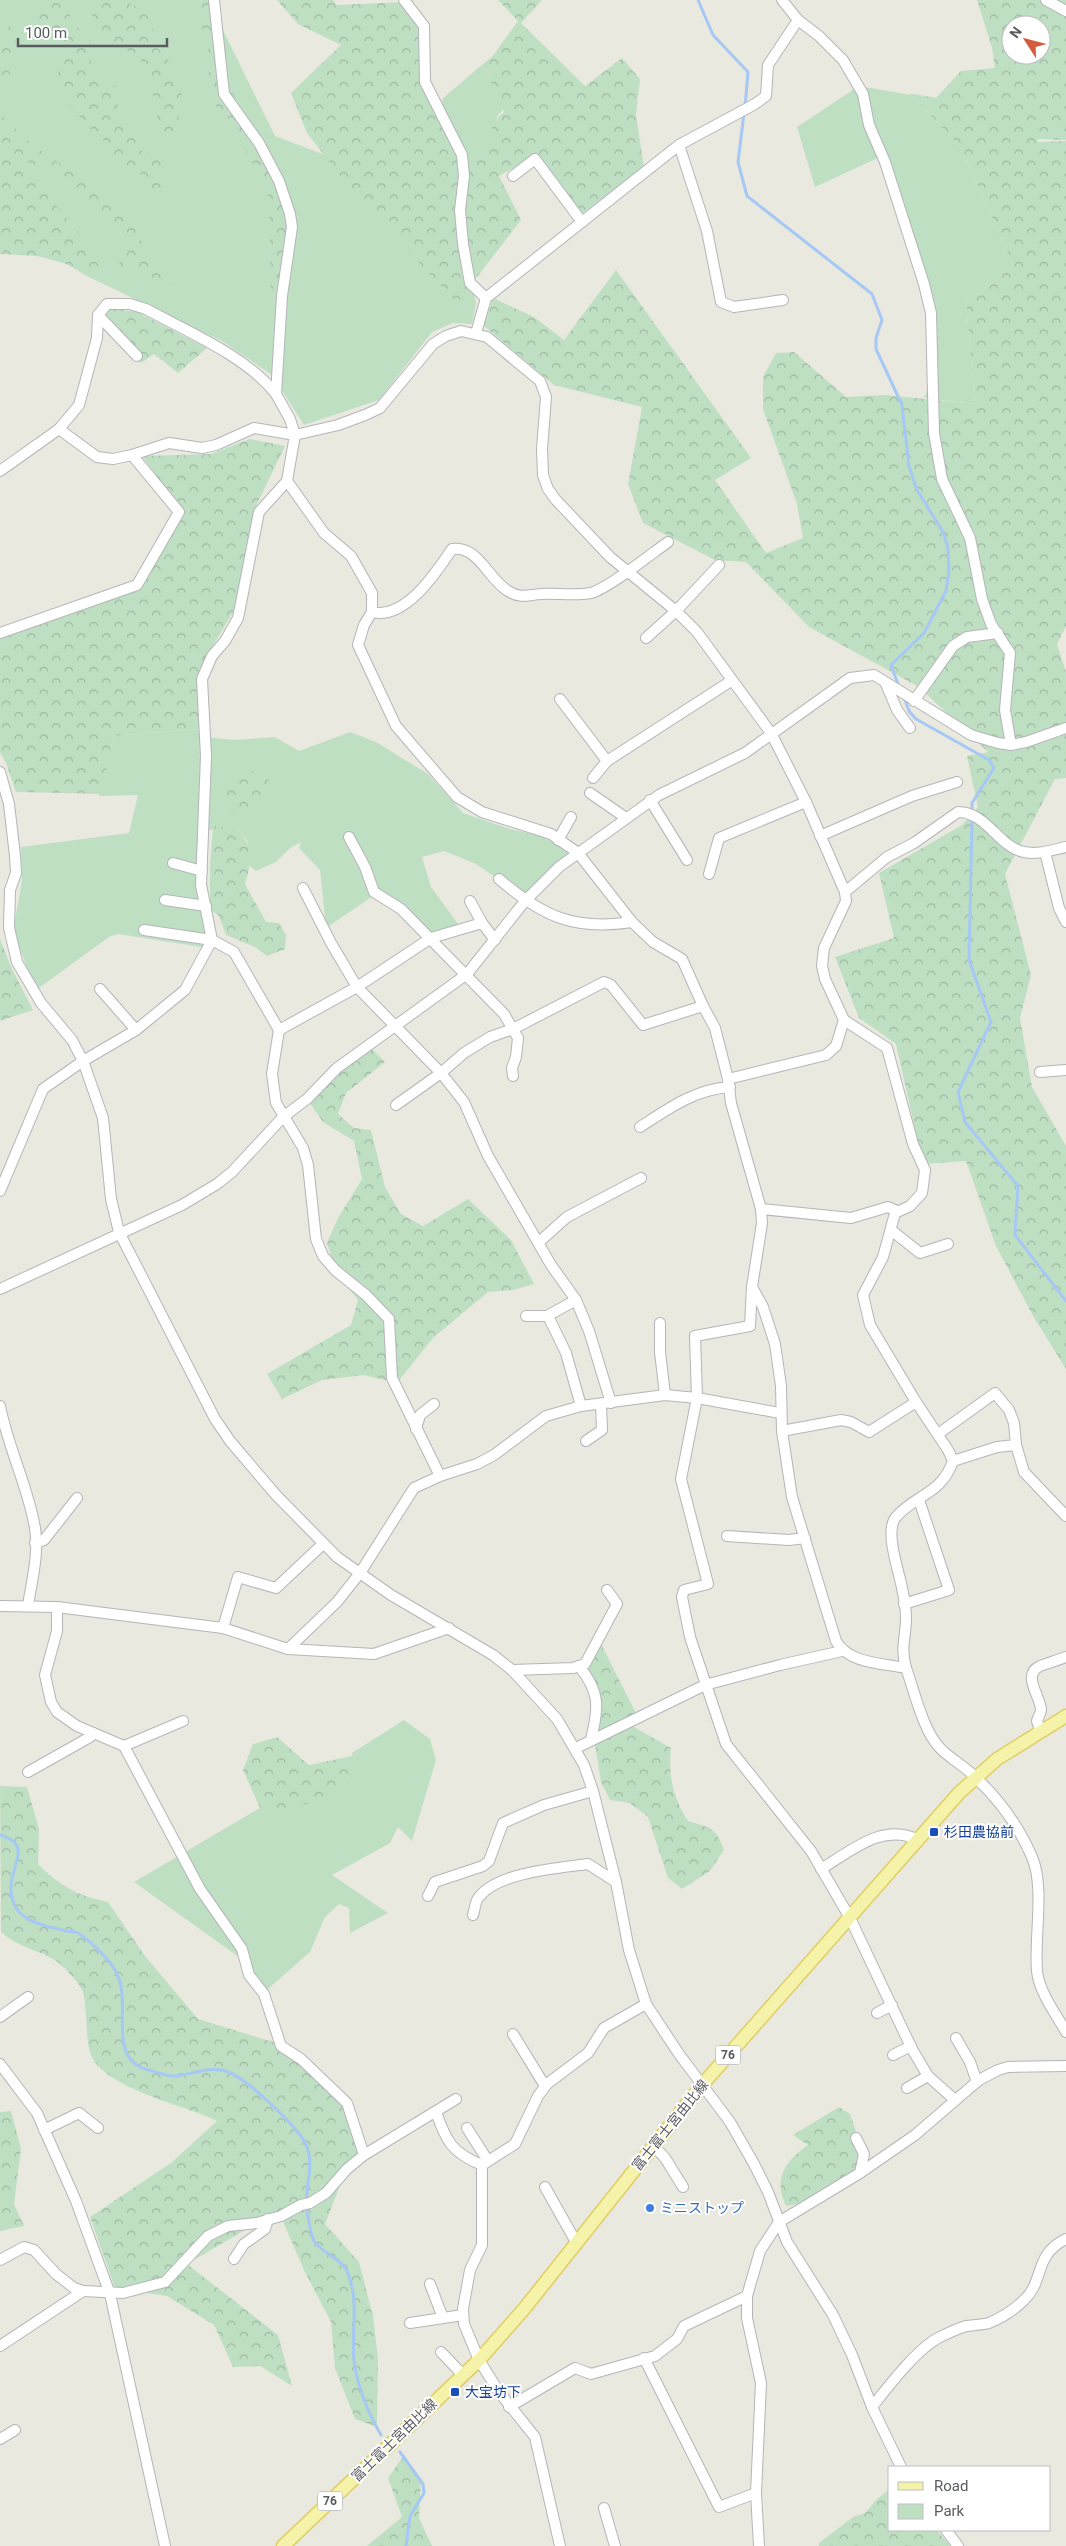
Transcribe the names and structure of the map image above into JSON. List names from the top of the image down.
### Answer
{
  "streets": {
    "main road": ["76", "富士富士宮由比線"]
  },
  "places": {
    "transit": ["杉田農協前", "大宝坊下"],
    "other": ["ミニストップ"]
  },
  "legend": ["Road", "Park"],
  "scale_bar": "100 m",
  "north": "top left"
}
